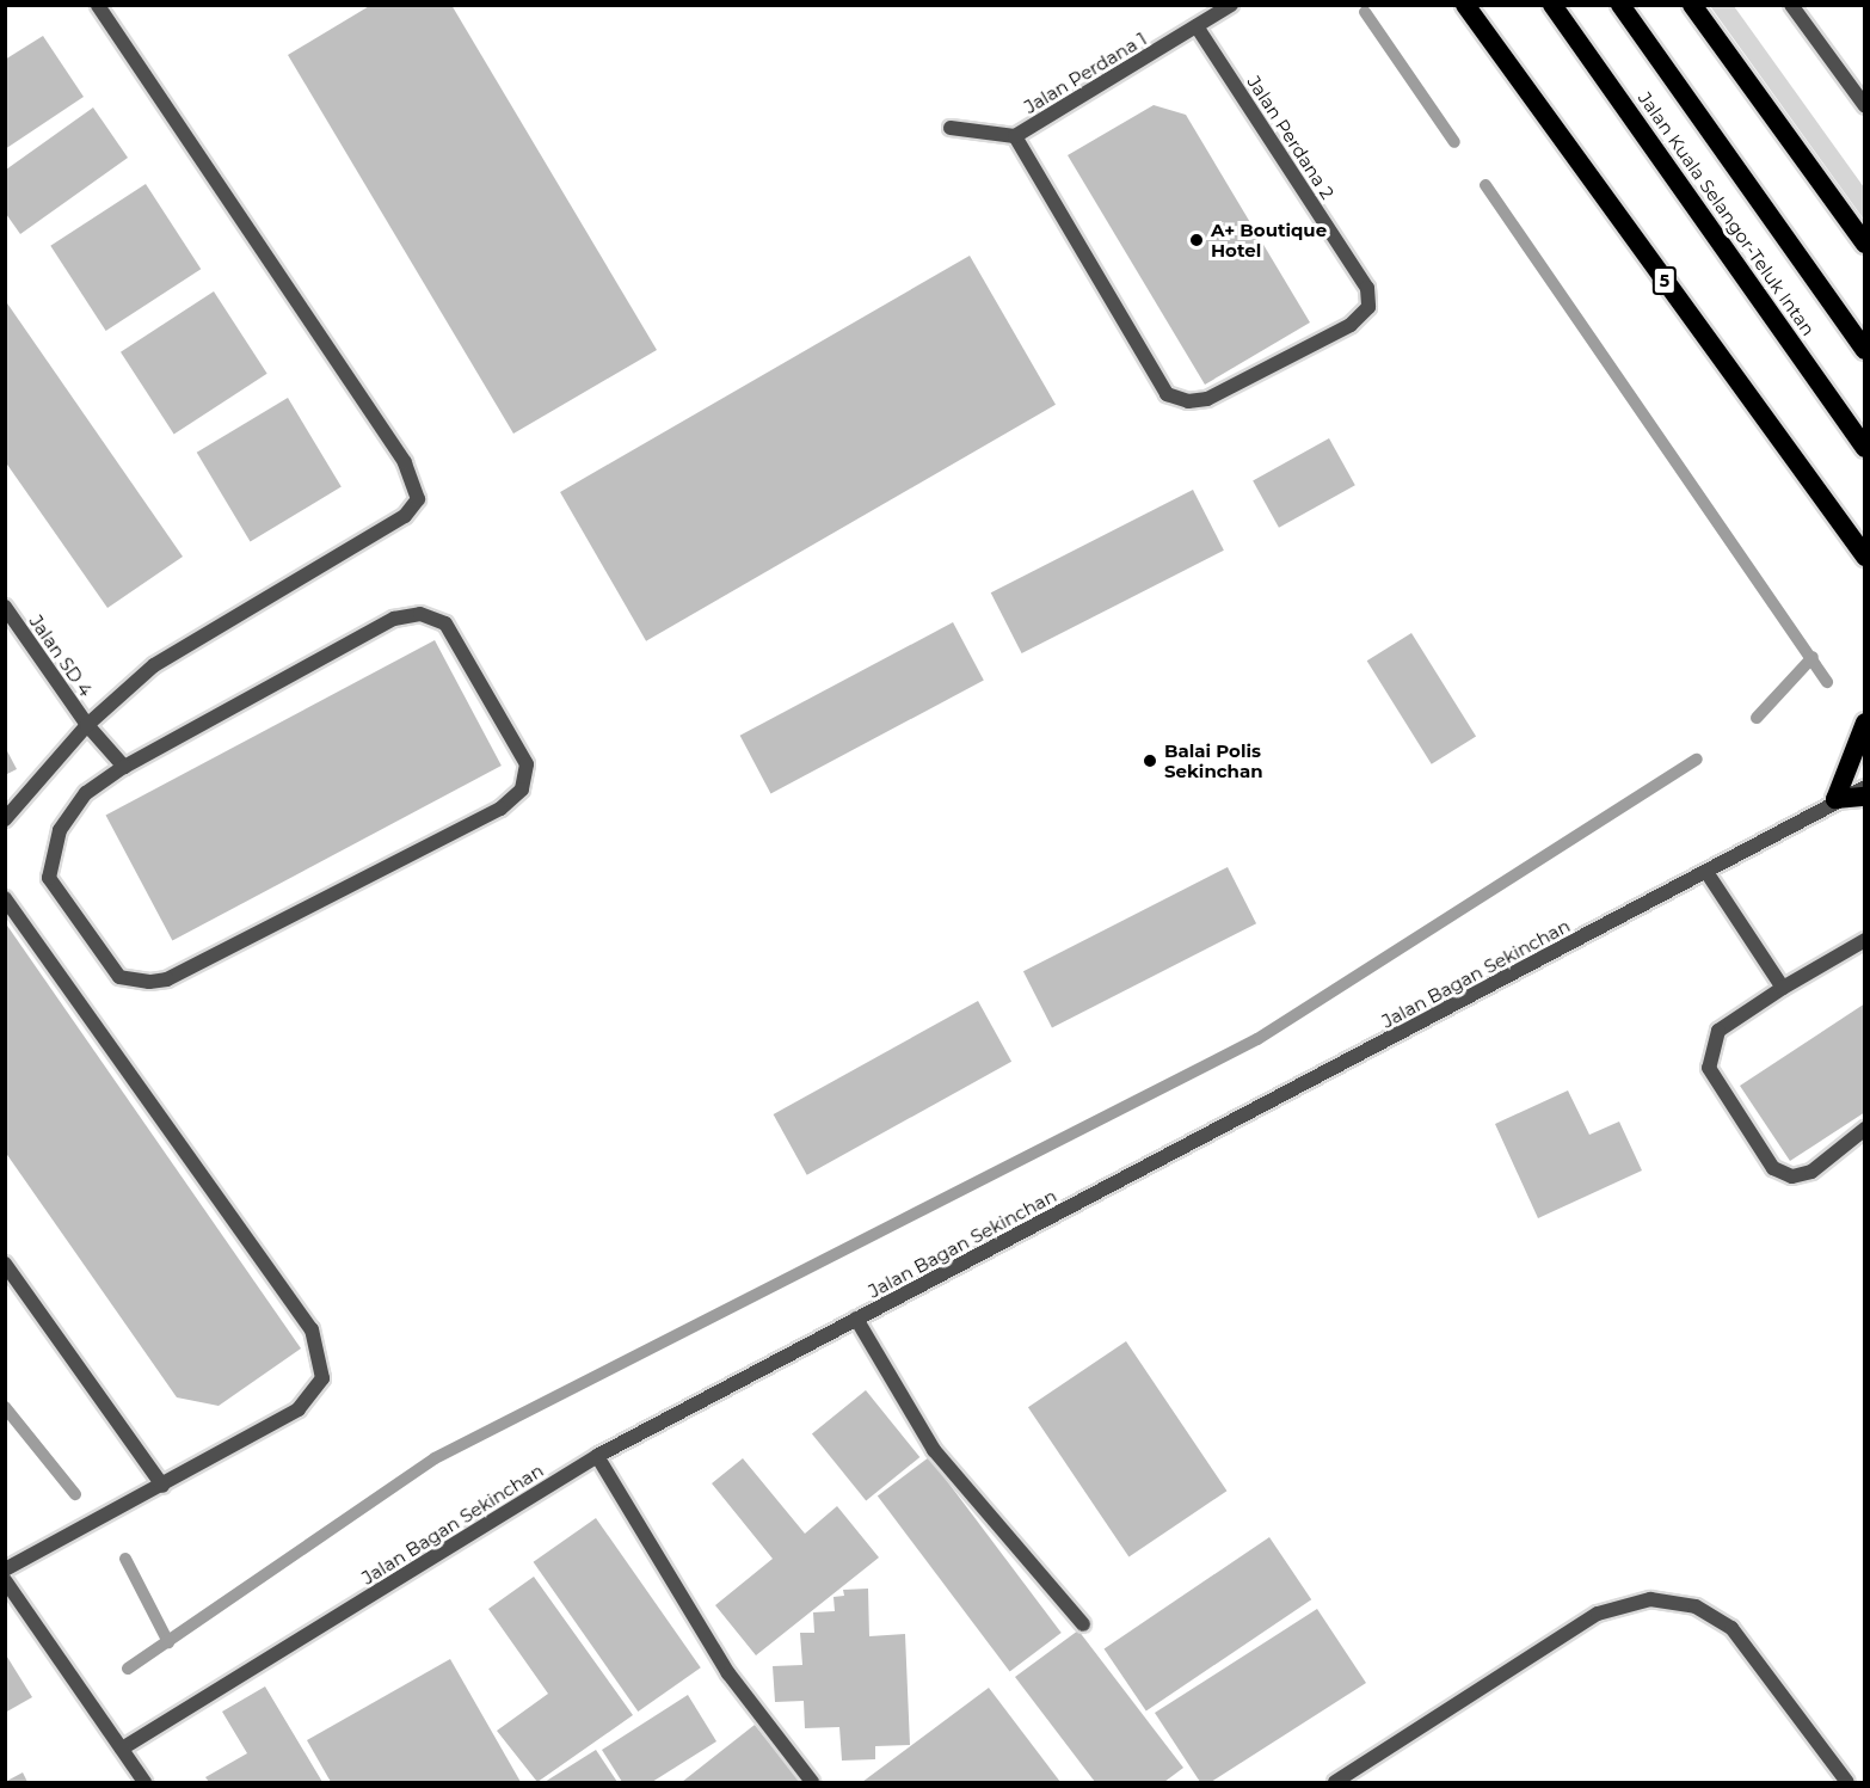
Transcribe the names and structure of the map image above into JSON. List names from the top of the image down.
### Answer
{
  "streets": {
    "highway": ["Jalan Kuala Selangor-Teluk Intan", "5"],
    "street": [
      "Jalan Perdana 1",
      "Jalan Perdana 2",
      "Jalan SD 4",
      "Jalan Bagan Sekinchan"
    ]
  },
  "crossings": [
    ["Jalan Perdana 1", "Jalan Perdana 2"]
  ],
  "places": ["A+ Boutique Hotel", "Balai Polis Sekinchan"]
}
